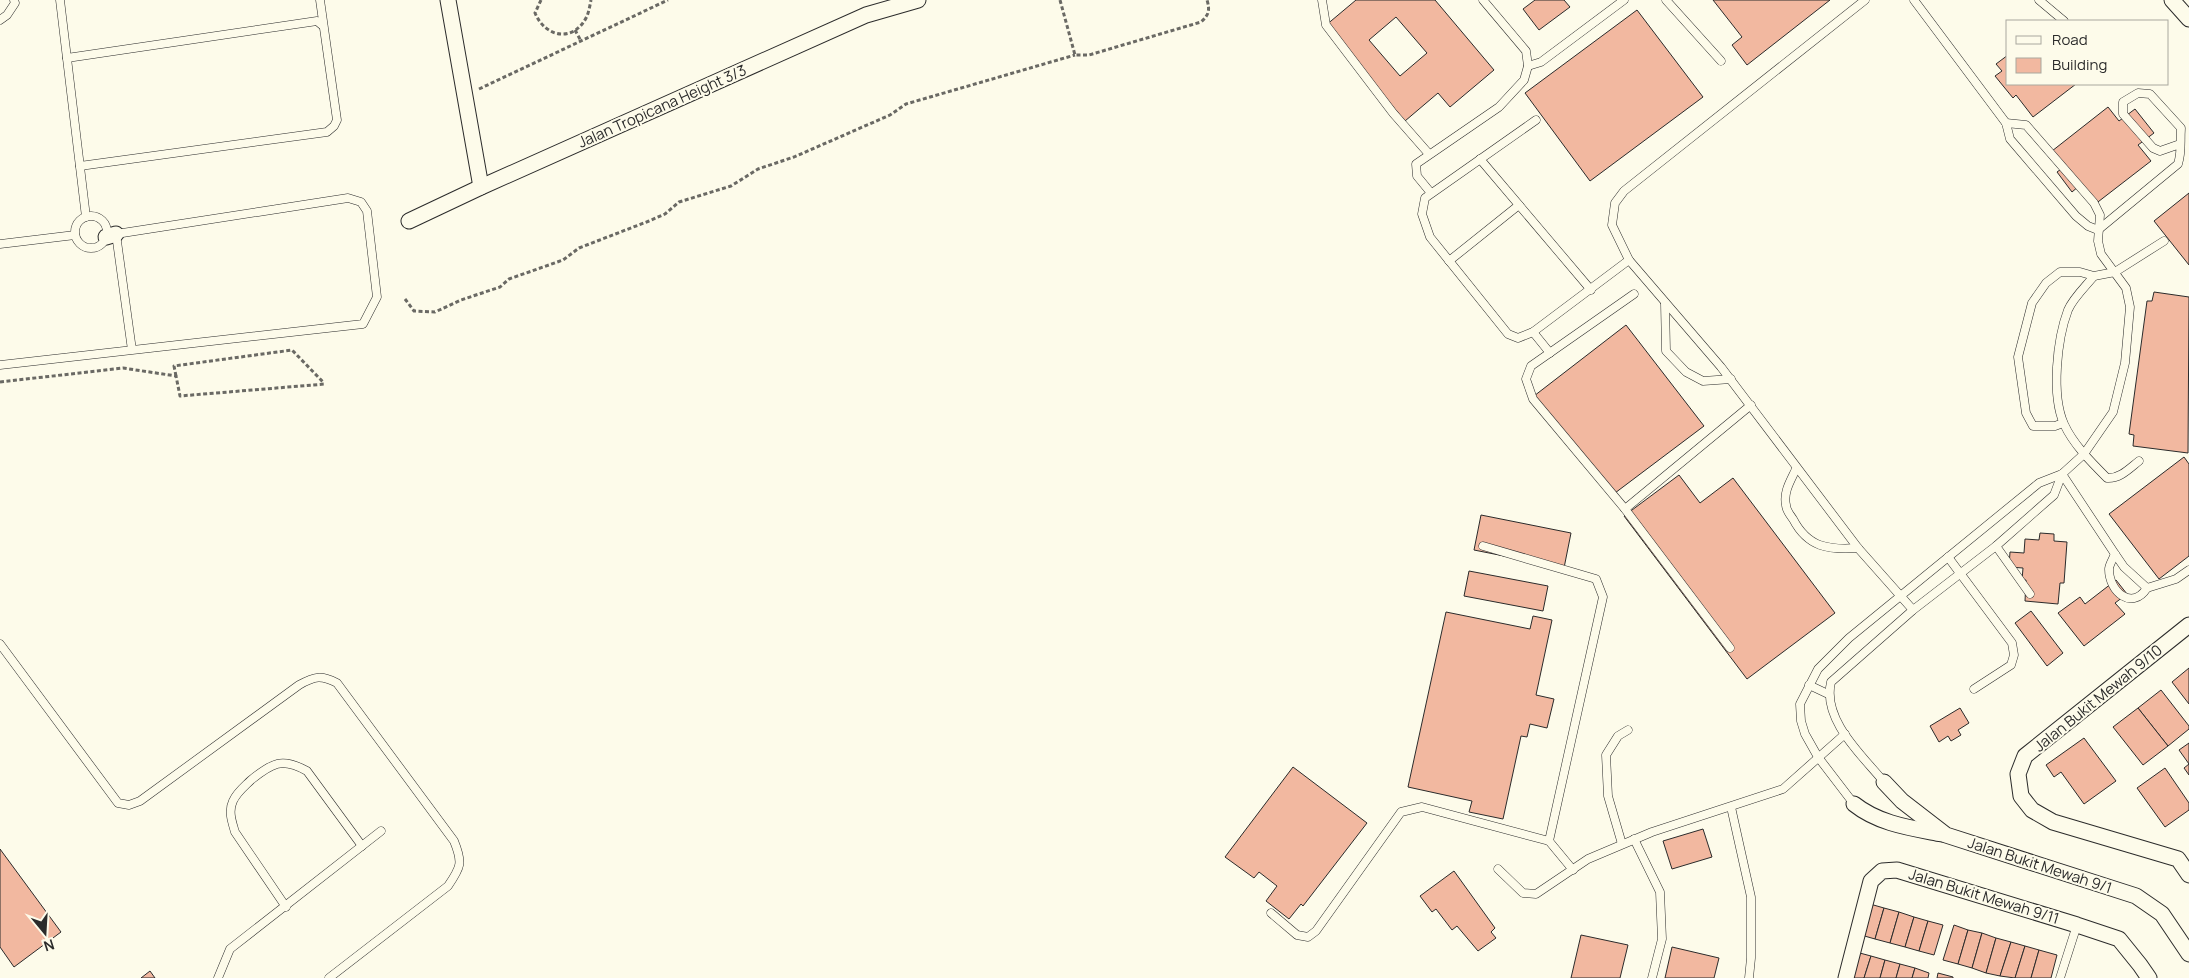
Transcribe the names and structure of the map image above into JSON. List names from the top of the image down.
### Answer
{
  "streets": {
    "street": [
      "Jalan Tropicana Height 3/3",
      "Jalan Bukit Mewah 9/10",
      "Jalan Bukit Mewah 9/1",
      "Jalan Bukit Mewah 9/11"
    ]
  },
  "legend": ["Road", "Building"],
  "north": "bottom"
}
